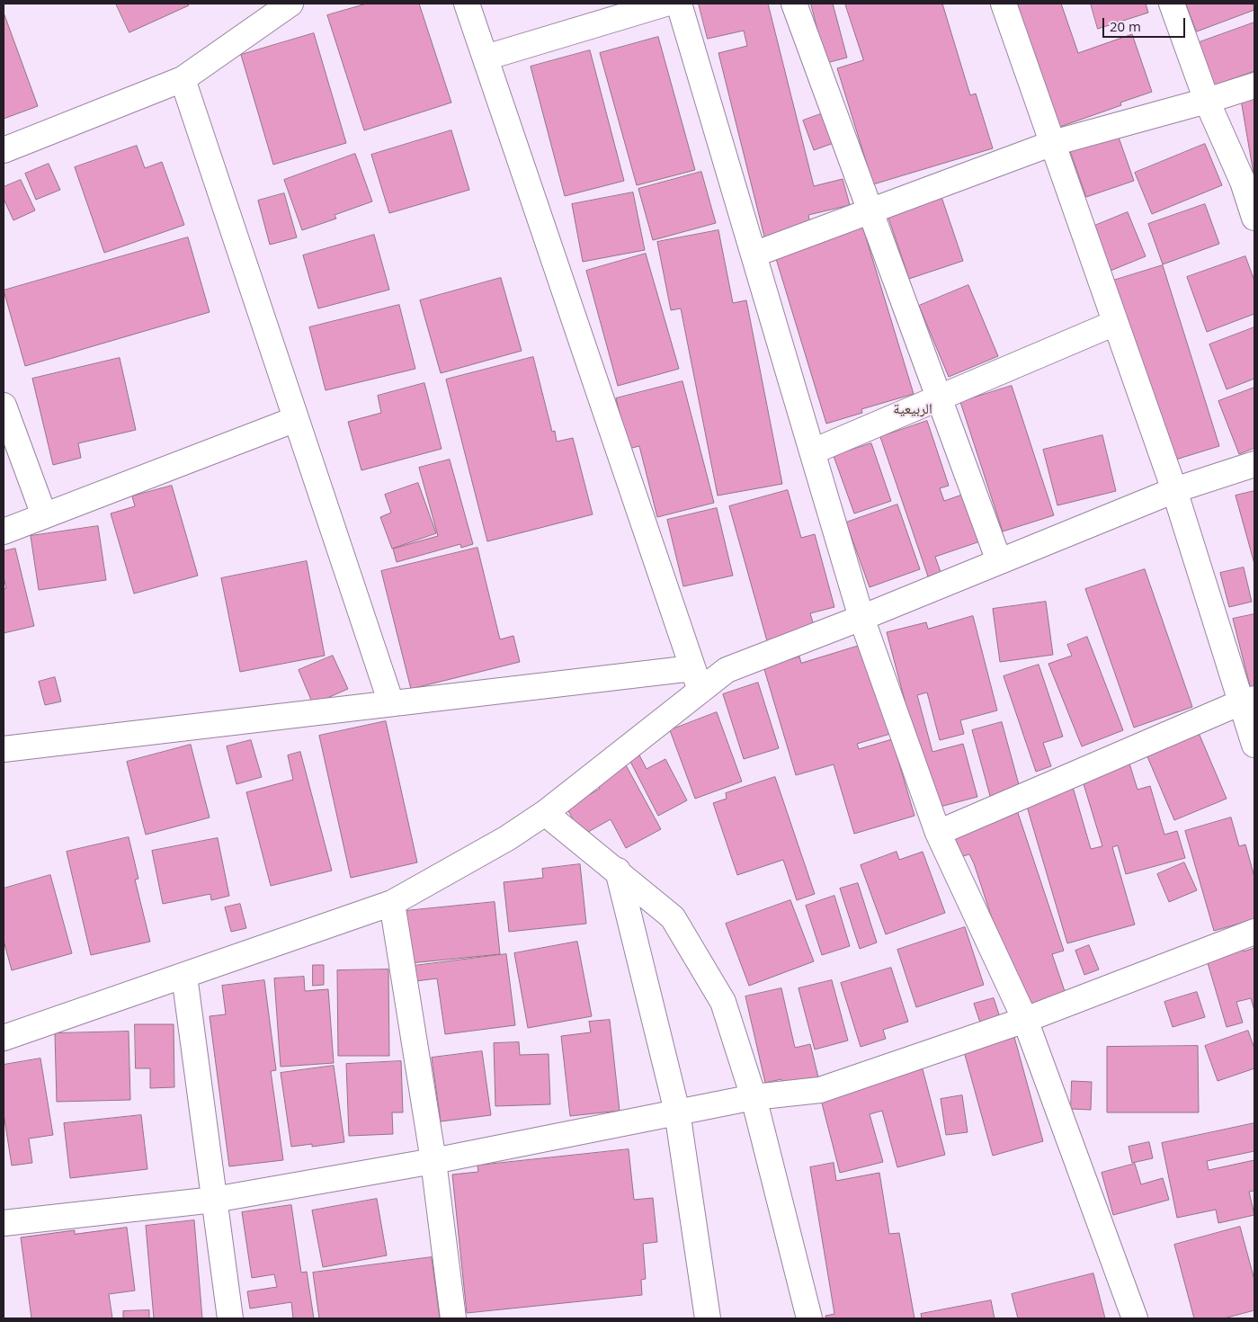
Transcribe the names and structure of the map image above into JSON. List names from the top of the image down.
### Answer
{
  "districts": ["الربيعية"],
  "scale_bar": "20 m"
}
